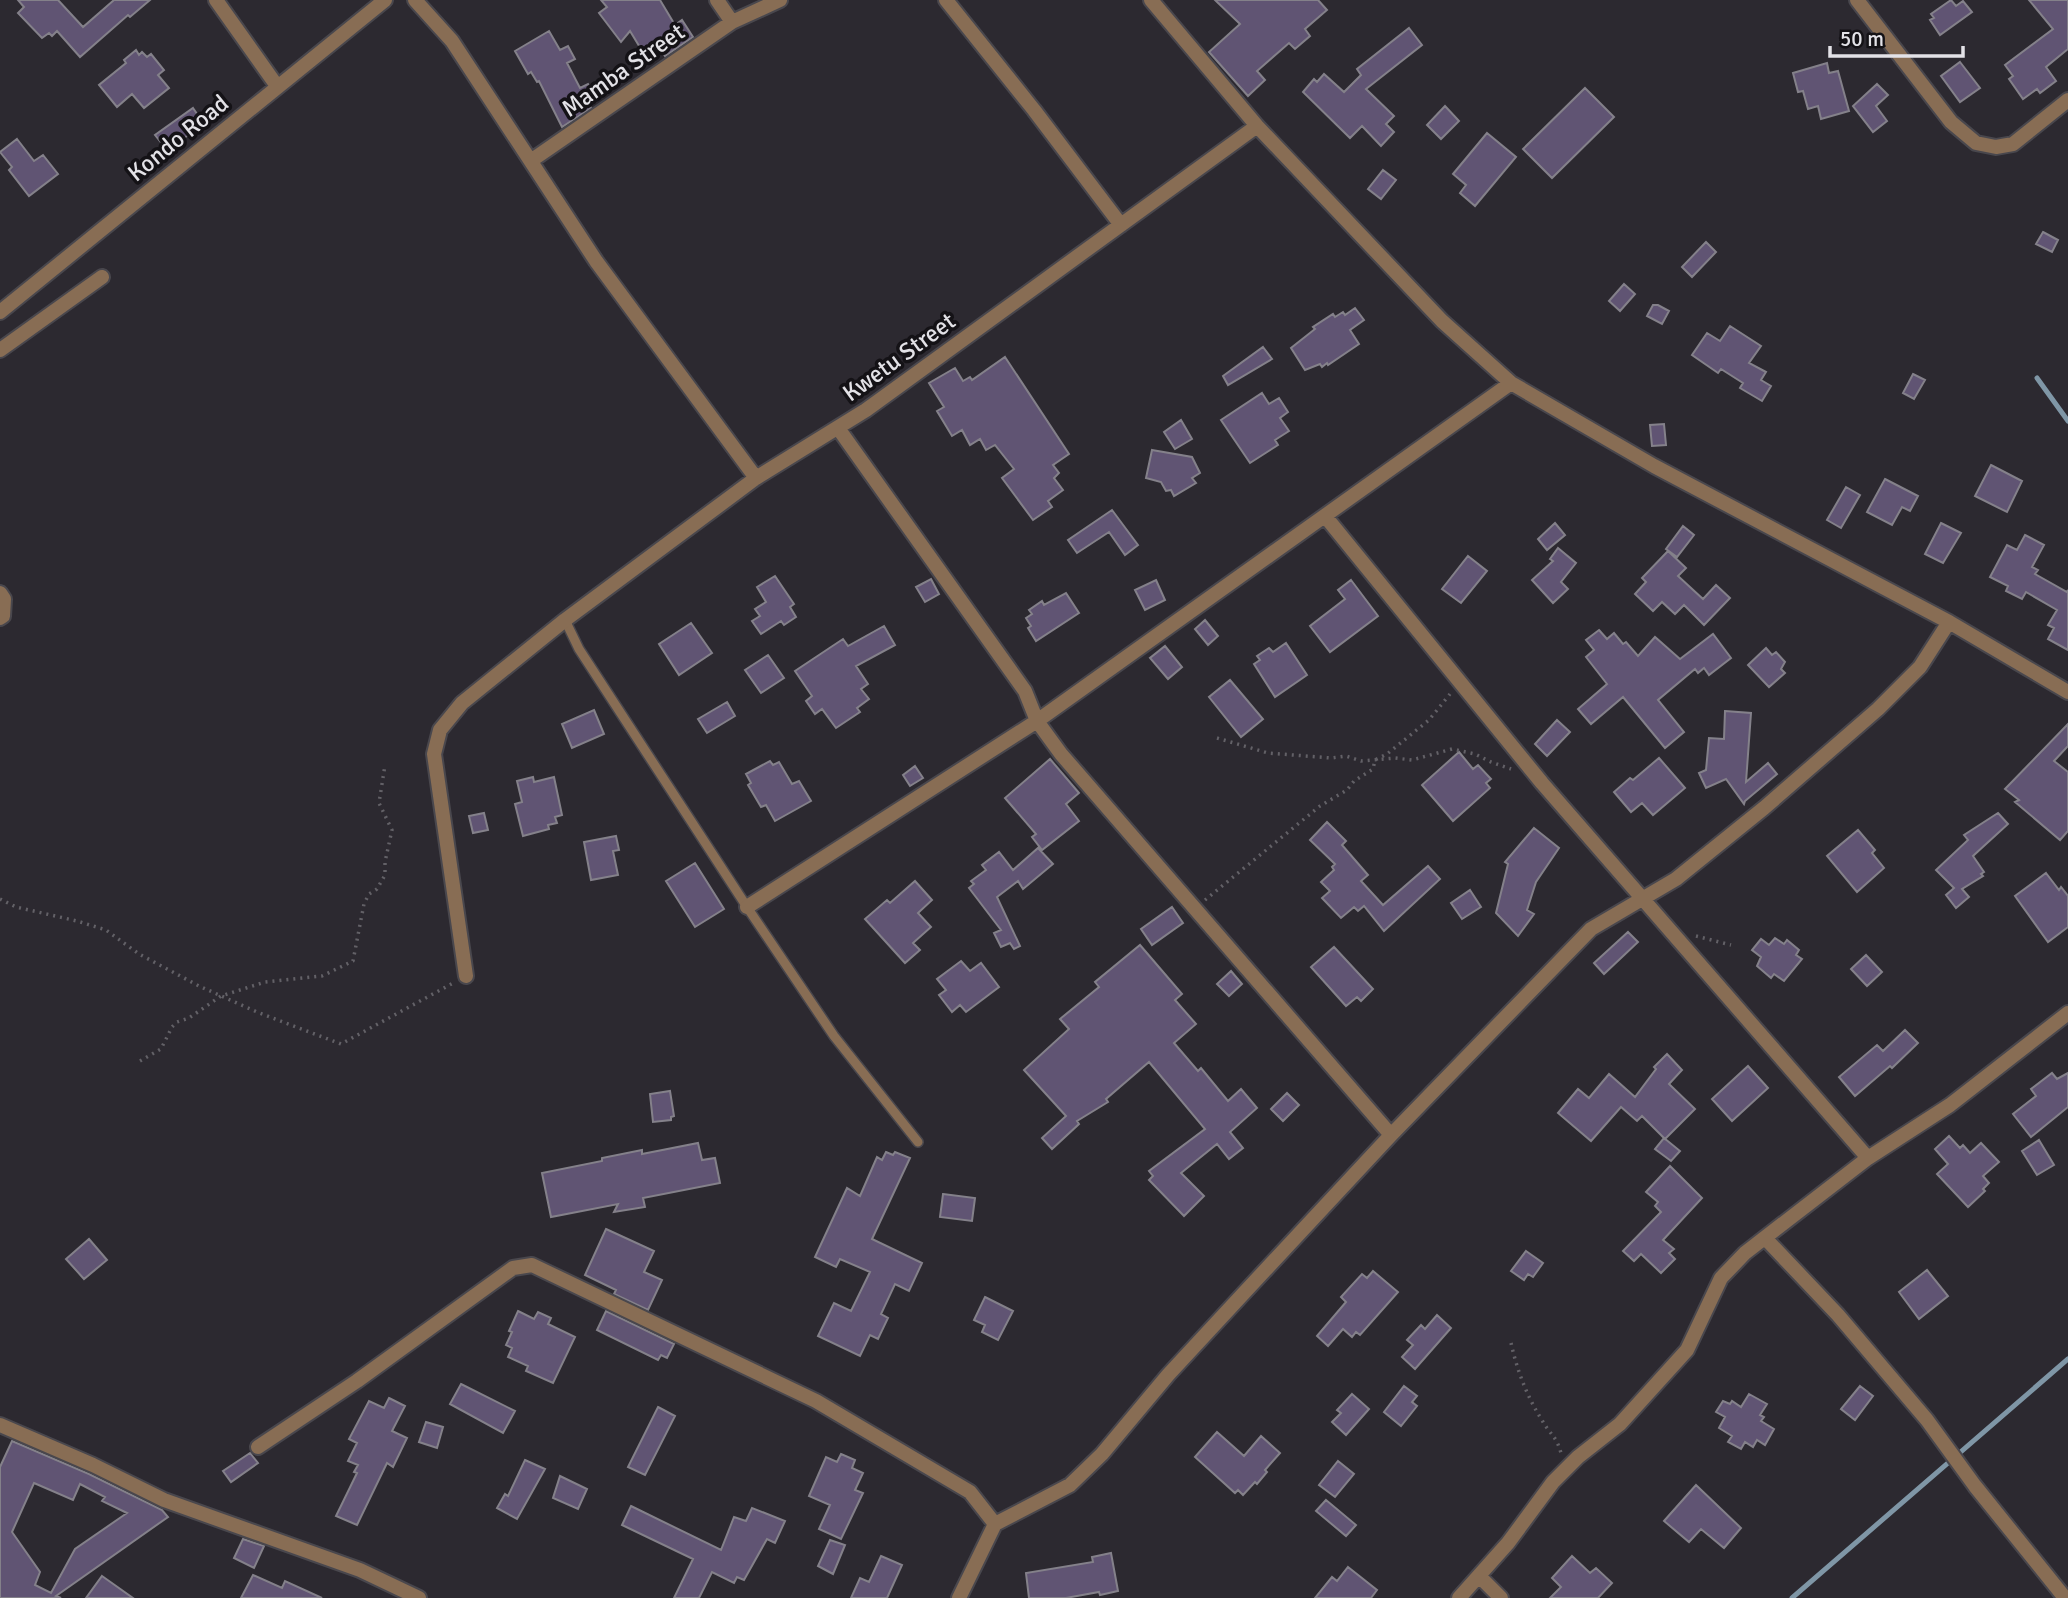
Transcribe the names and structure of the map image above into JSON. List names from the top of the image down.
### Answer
{
  "streets": {
    "street": ["Mamba Street", "Kondo Road", "Kwetu Street"]
  },
  "scale_bar": "50 m"
}
